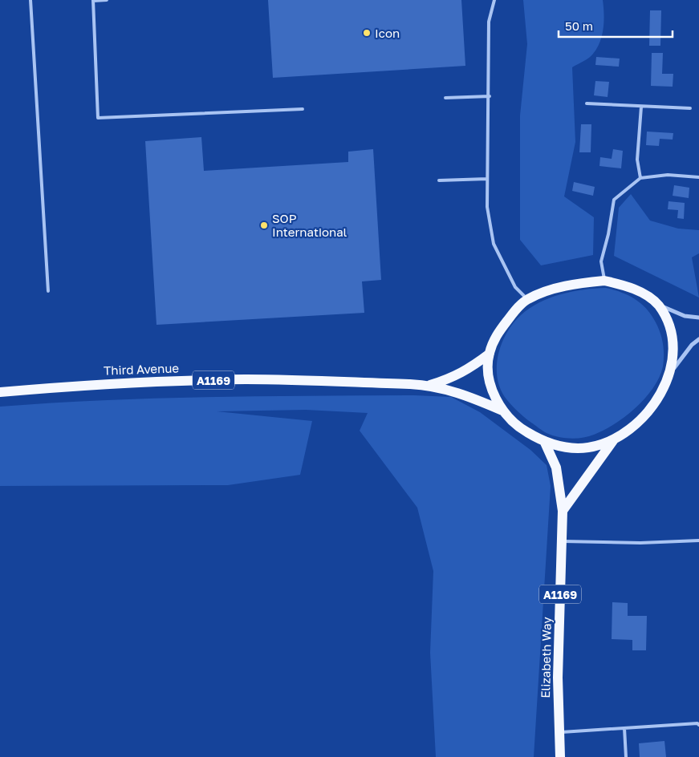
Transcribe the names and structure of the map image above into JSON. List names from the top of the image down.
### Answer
{
  "streets": {
    "main road": ["Third Avenue", "A1169", "Elizabeth Way"]
  },
  "places": ["Icon", "SOP International"],
  "scale_bar": "50 m"
}
